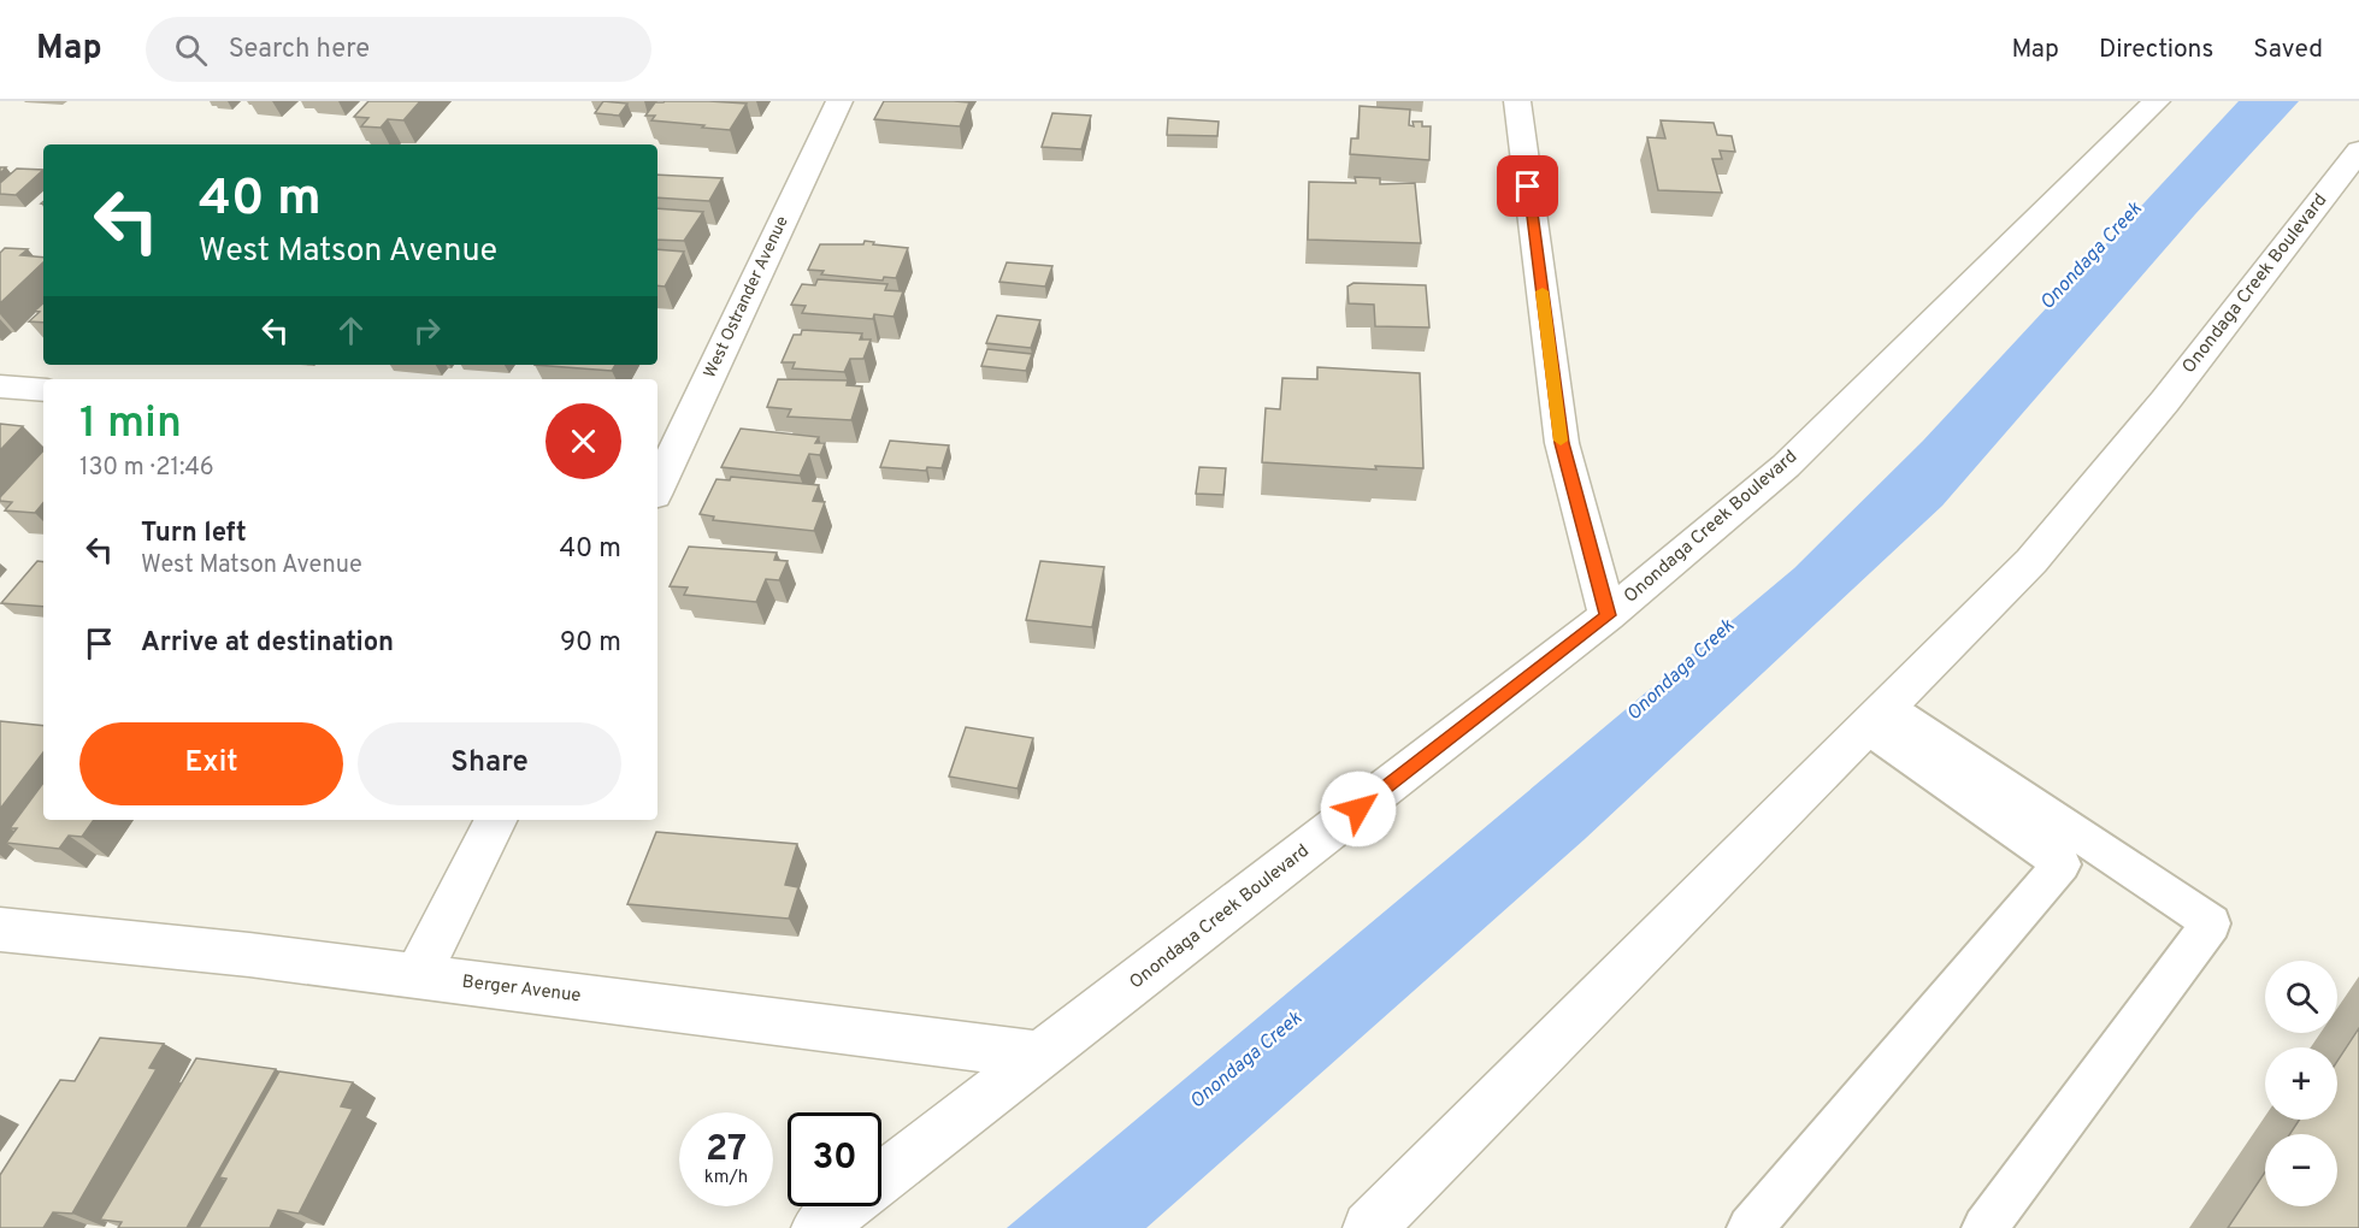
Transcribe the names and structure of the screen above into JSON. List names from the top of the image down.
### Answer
{
  "streets": {
    "street": ["Onondaga Creek Boulevard", "West Ostrander Avenue", "Berger Avenue"]
  },
  "crossings": [
    ["Onondaga Creek Boulevard", "Berger Avenue"]
  ],
  "water": ["Onondaga Creek"],
  "page": {
    "header": "Map",
    "search": "Search here",
    "nav": ["Map", "Directions", "Saved"],
    "turn": ["40 m", "West Matson Avenue"],
    "heading": ["1 min", "130 m · 21:46"],
    "list": [
      {
        "name": "Turn left",
        "note": "West Matson Avenue",
        "value": "40 m"
      },
      {
        "name": "Arrive at destination",
        "value": "90 m"
      }
    ],
    "buttons": ["Exit", "Share"],
    "map_buttons": ["+", "−"],
    "speed": "27 km/h",
    "limit": "30"
  }
}
